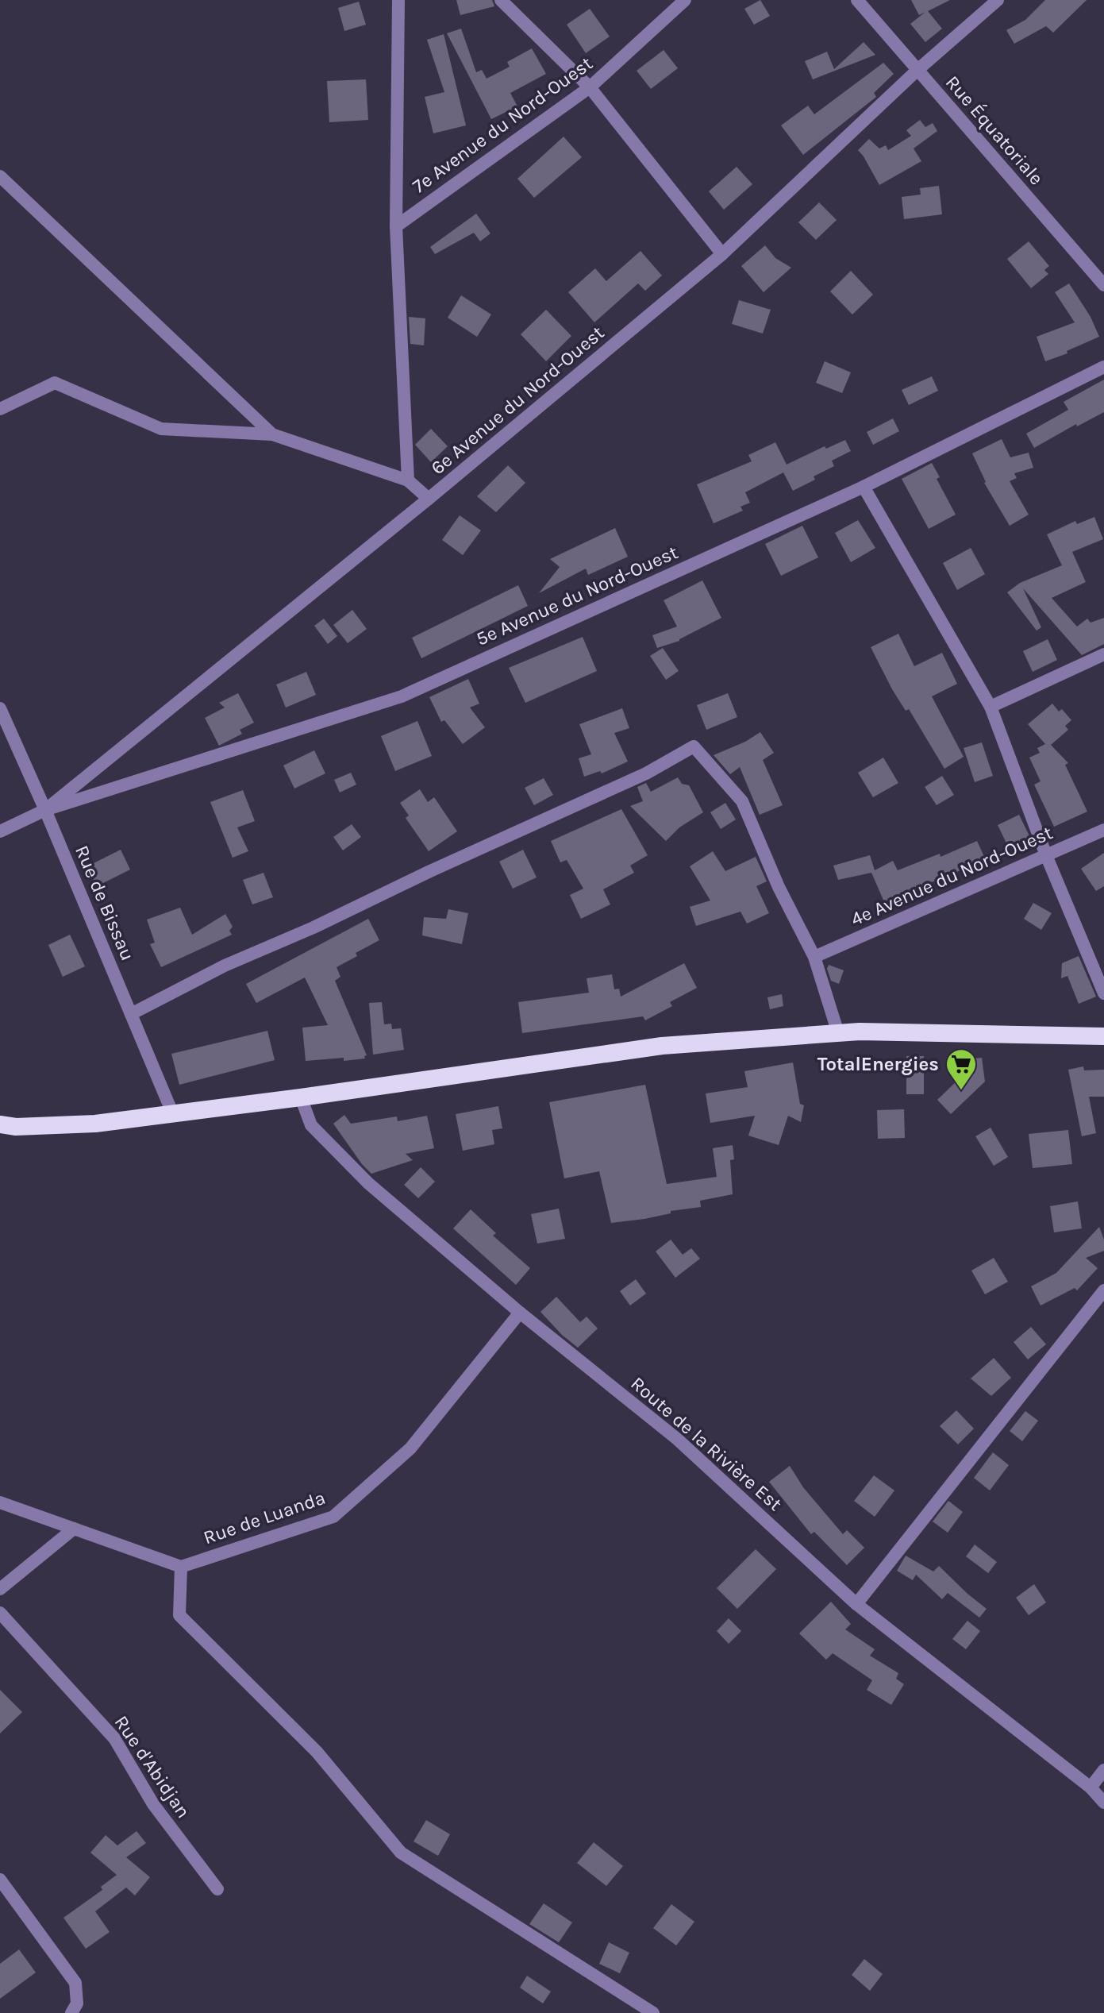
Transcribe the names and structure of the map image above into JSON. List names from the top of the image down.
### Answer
{
  "streets": {
    "street": [
      "7e Avenue du Nord-Ouest",
      "Rue Équatoriale",
      "6e Avenue du Nord-Ouest",
      "5e Avenue du Nord-Ouest",
      "4e Avenue du Nord-Ouest",
      "Rue de Bissau",
      "Route de la Rivière Est",
      "Rue de Luanda",
      "Rue d'Abidjan"
    ]
  },
  "crossings": [
    ["Rue Équatoriale", "6e Avenue du Nord-Ouest"],
    ["6e Avenue du Nord-Ouest", "5e Avenue du Nord-Ouest"],
    ["6e Avenue du Nord-Ouest", "Rue de Bissau"],
    ["5e Avenue du Nord-Ouest", "Rue de Bissau"],
    ["Route de la Rivière Est", "Rue de Luanda"]
  ],
  "places": {
    "supermarket": ["TotalEnergies"]
  }
}
